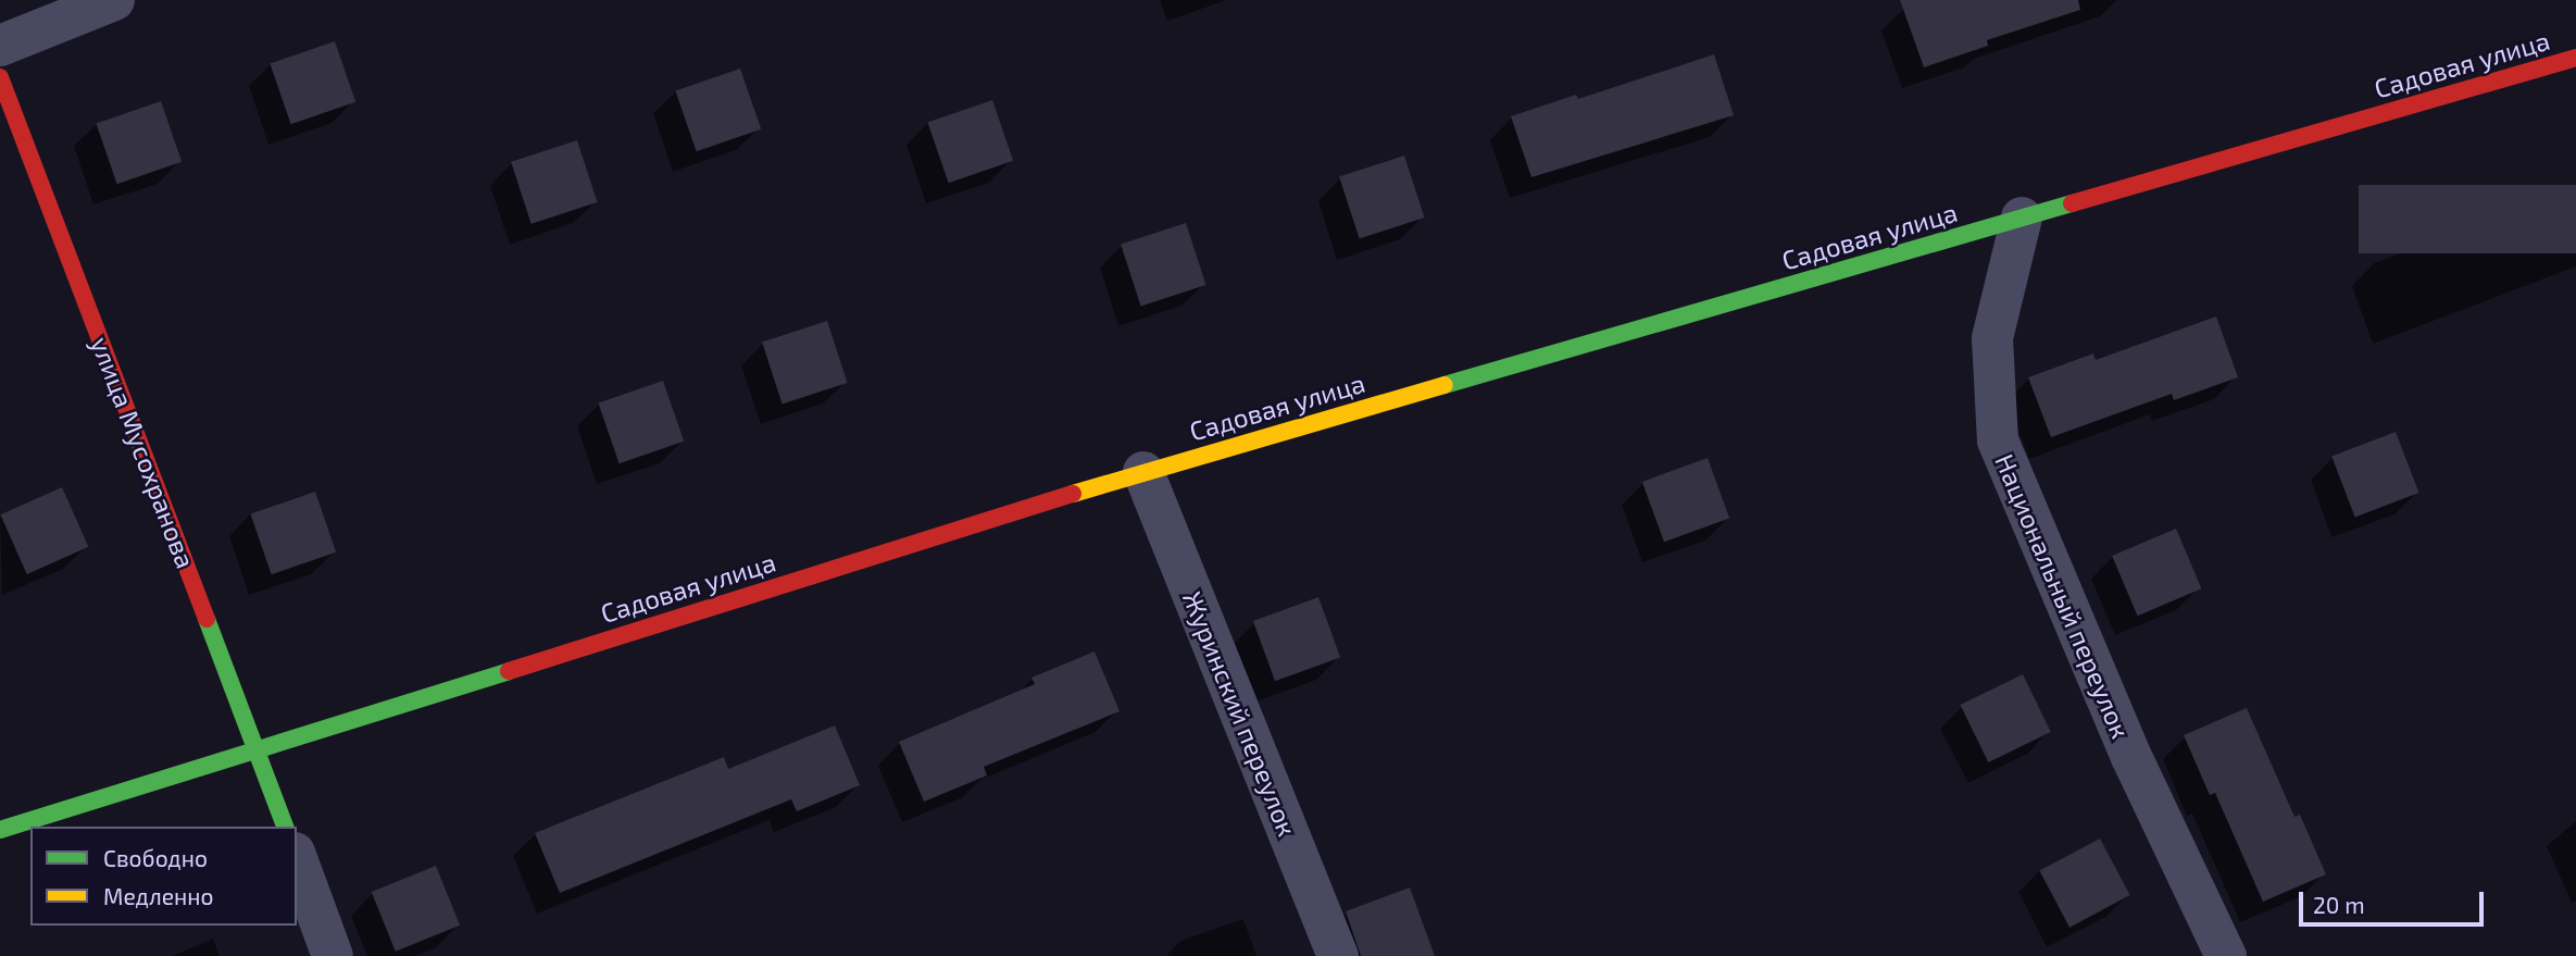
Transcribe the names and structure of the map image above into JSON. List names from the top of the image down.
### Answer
{
  "streets": {
    "street": [
      "Садовая улица",
      "улица Мусохранова",
      "Национальный переулок",
      "Журинский переулок"
    ]
  },
  "crossings": [
    ["Садовая улица", "улица Мусохранова"],
    ["Садовая улица", "Национальный переулок"],
    ["Садовая улица", "Журинский переулок"]
  ],
  "legend": ["Свободно", "Медленно"],
  "scale_bar": "20 m"
}
